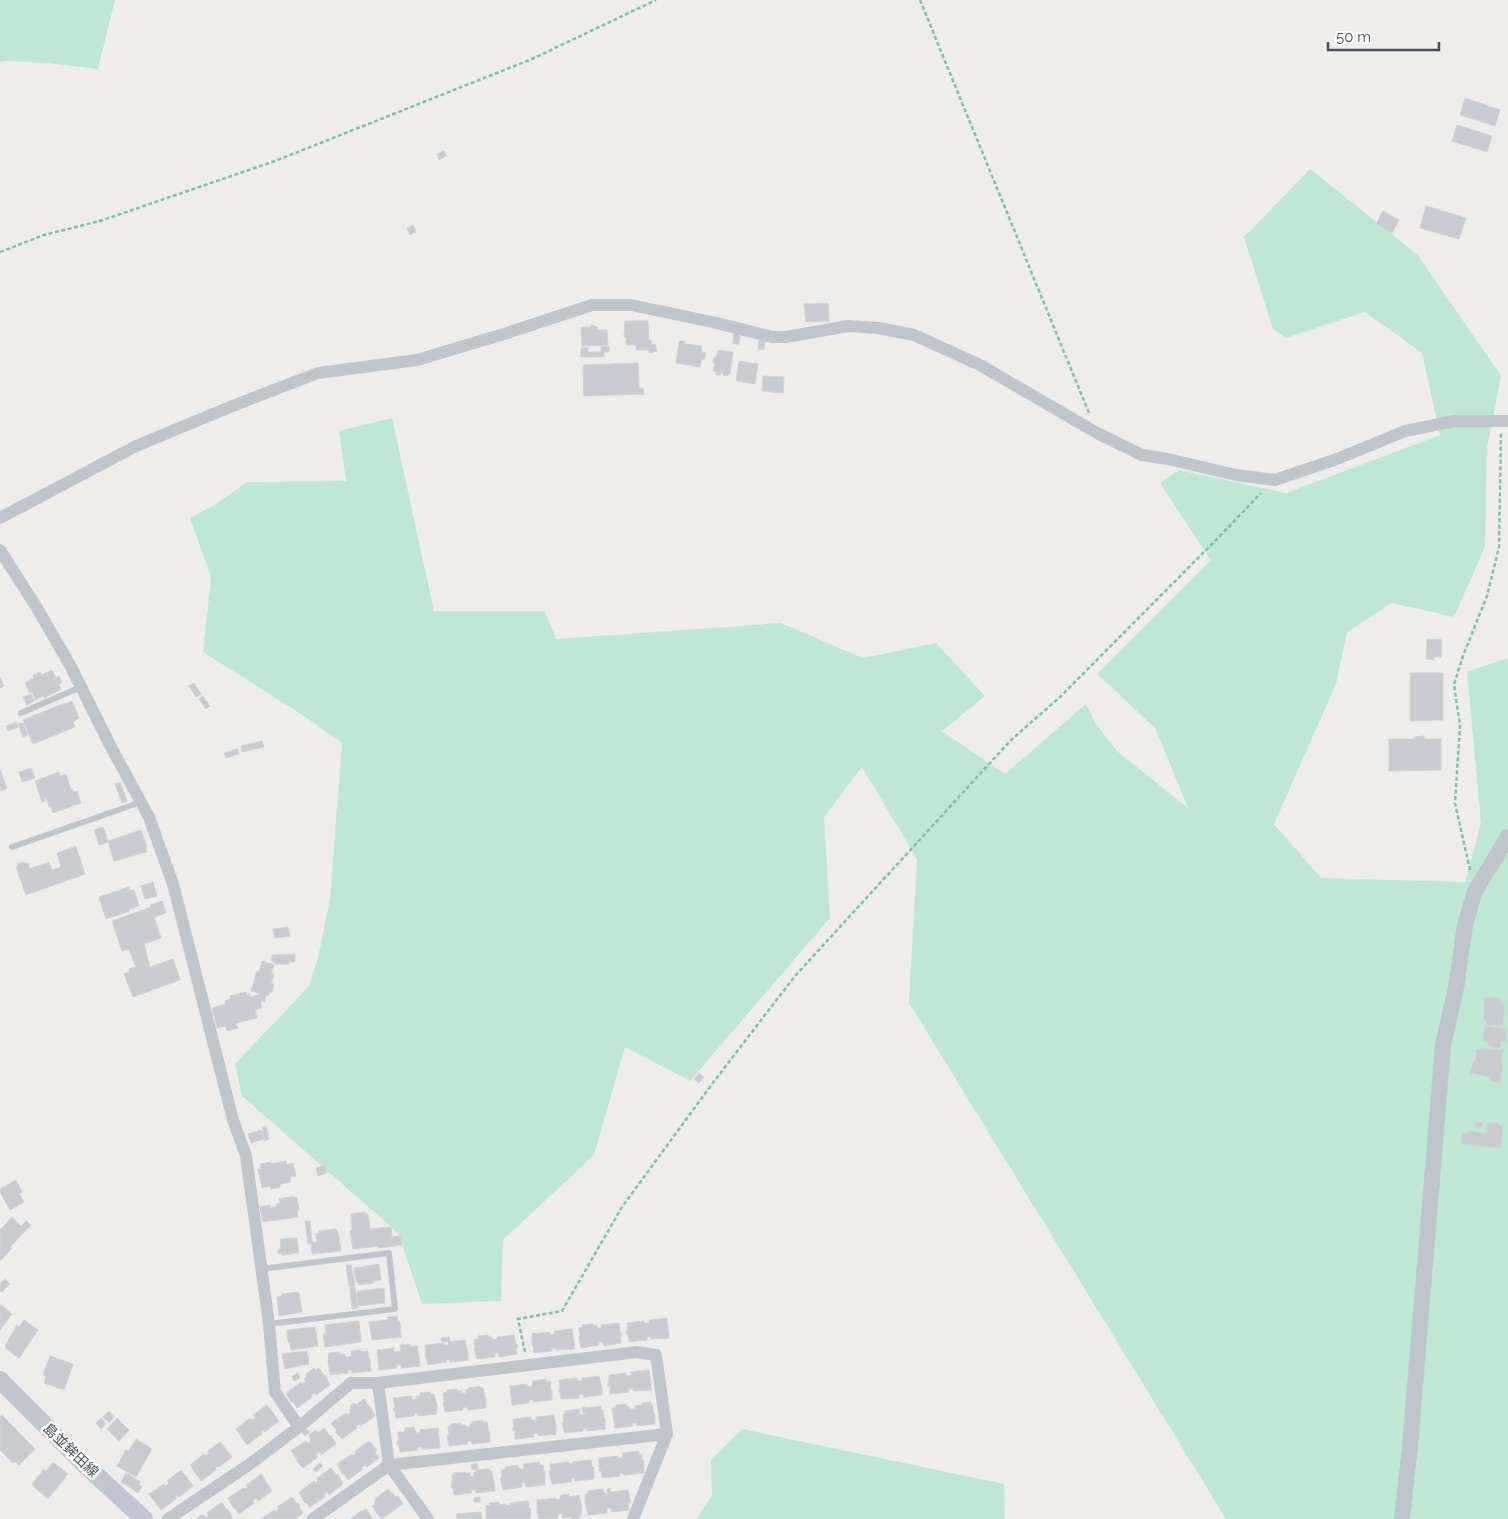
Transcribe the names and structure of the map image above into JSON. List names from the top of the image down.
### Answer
{
  "streets": {
    "main road": ["島並鉾田線"]
  },
  "scale_bar": "50 m"
}
